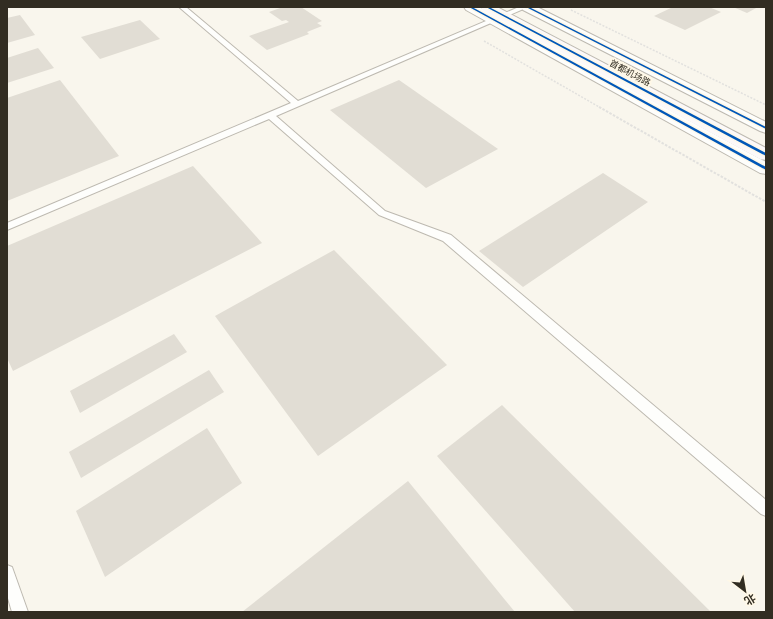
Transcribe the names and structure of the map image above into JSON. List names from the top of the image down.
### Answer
{
  "streets": {
    "street": ["首都机场路"]
  },
  "north": "bottom right"
}
